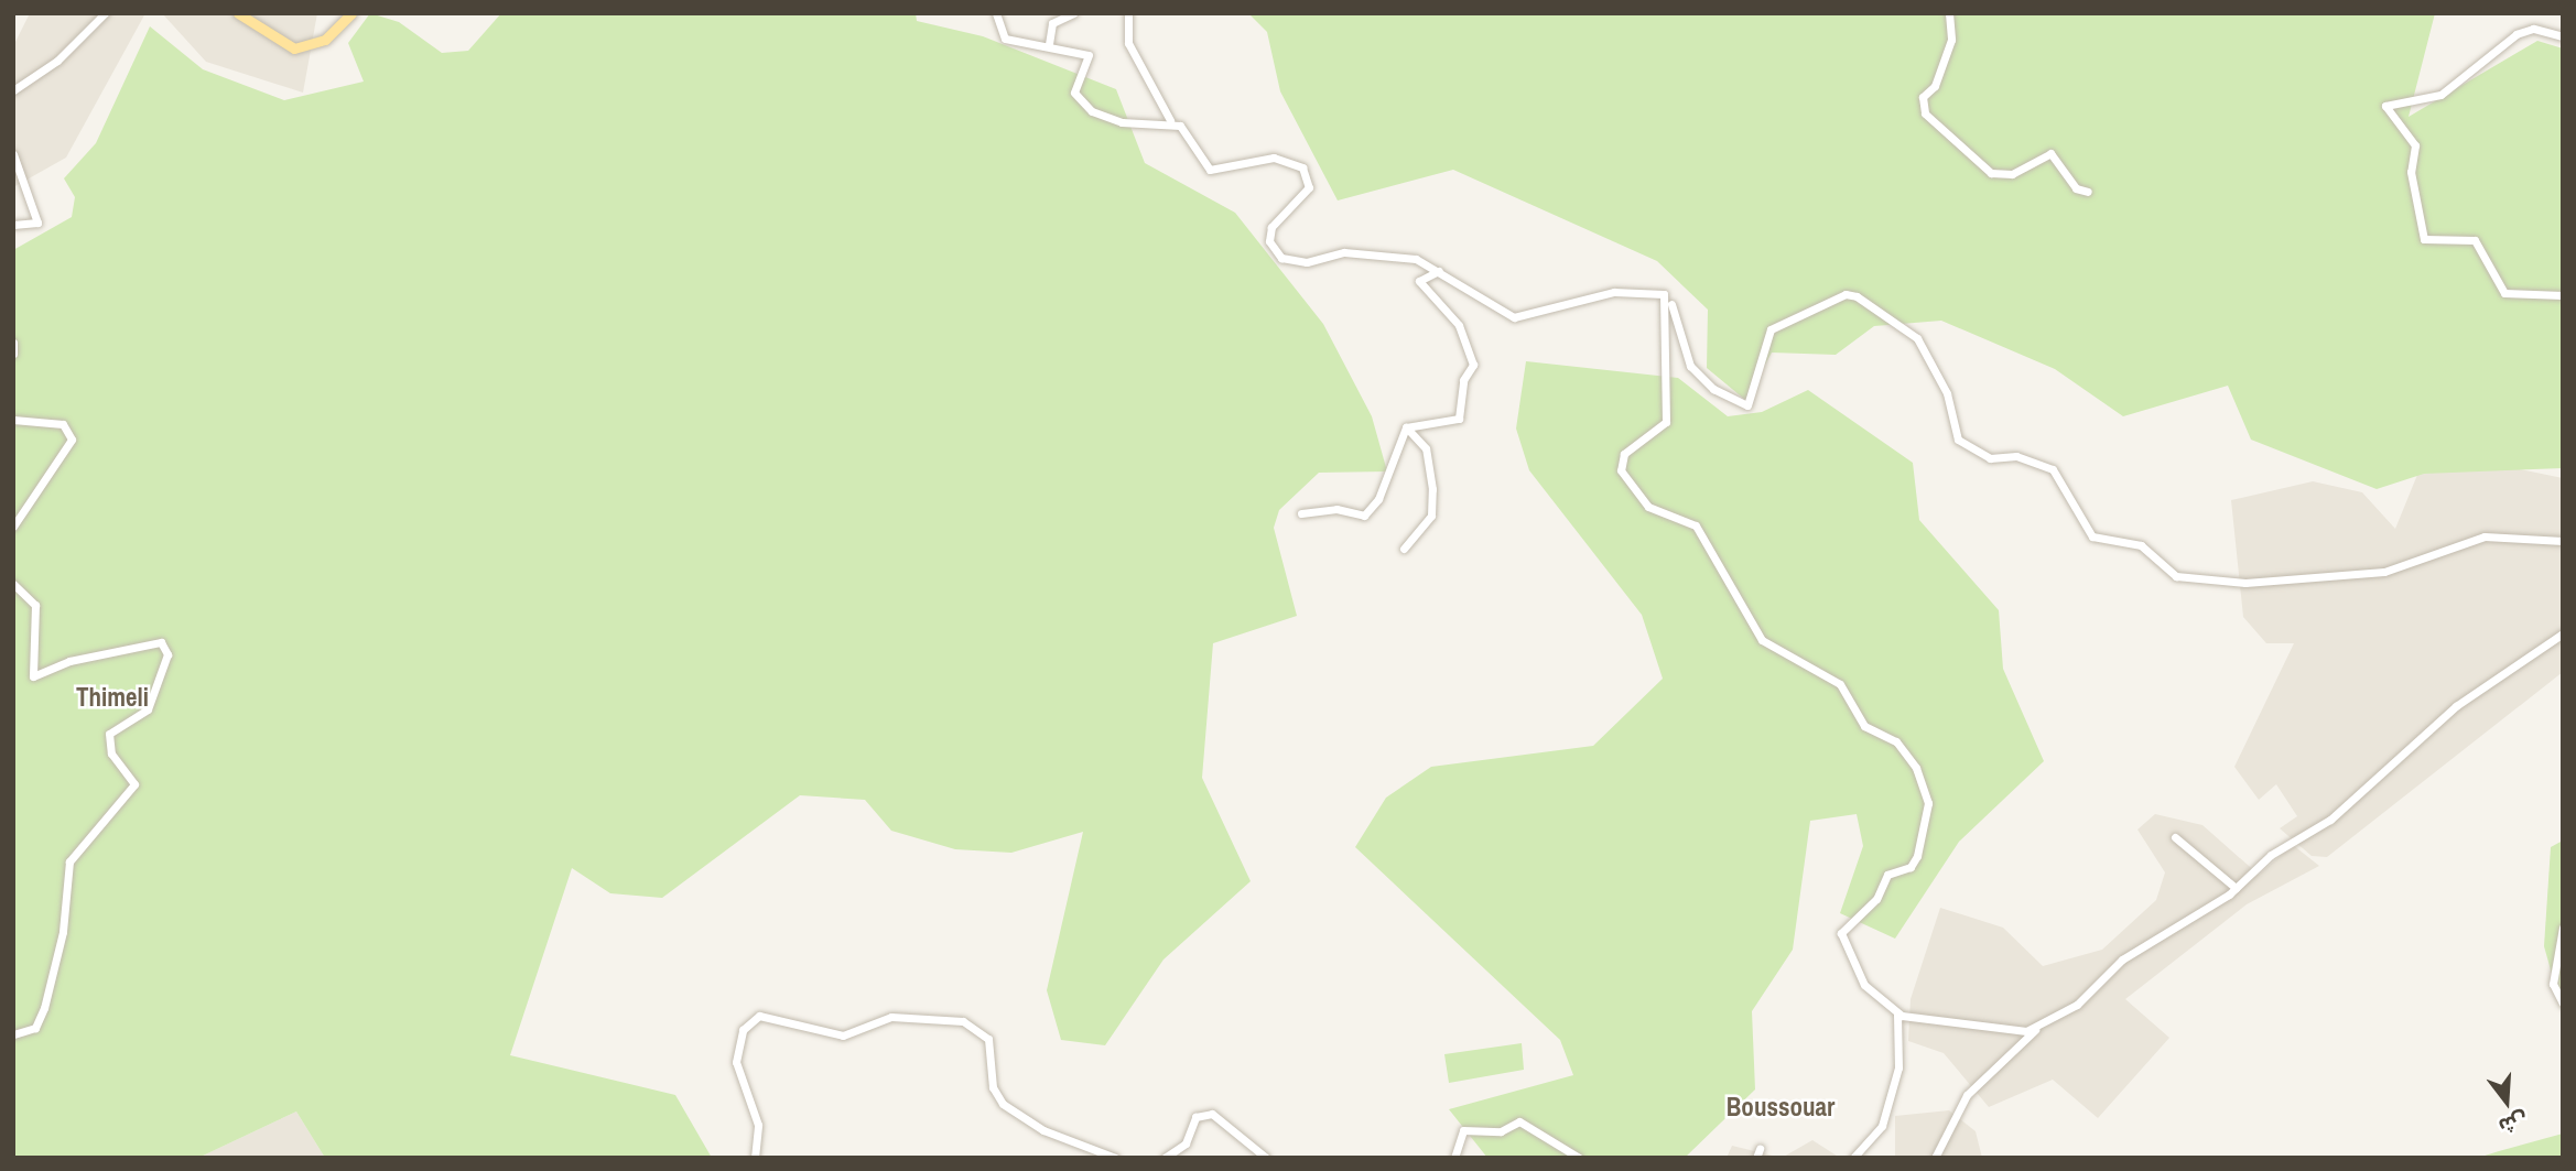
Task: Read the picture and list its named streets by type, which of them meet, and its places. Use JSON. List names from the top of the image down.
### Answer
{
  "districts": ["Thimeli", "Boussouar"],
  "north": "bottom"
}
